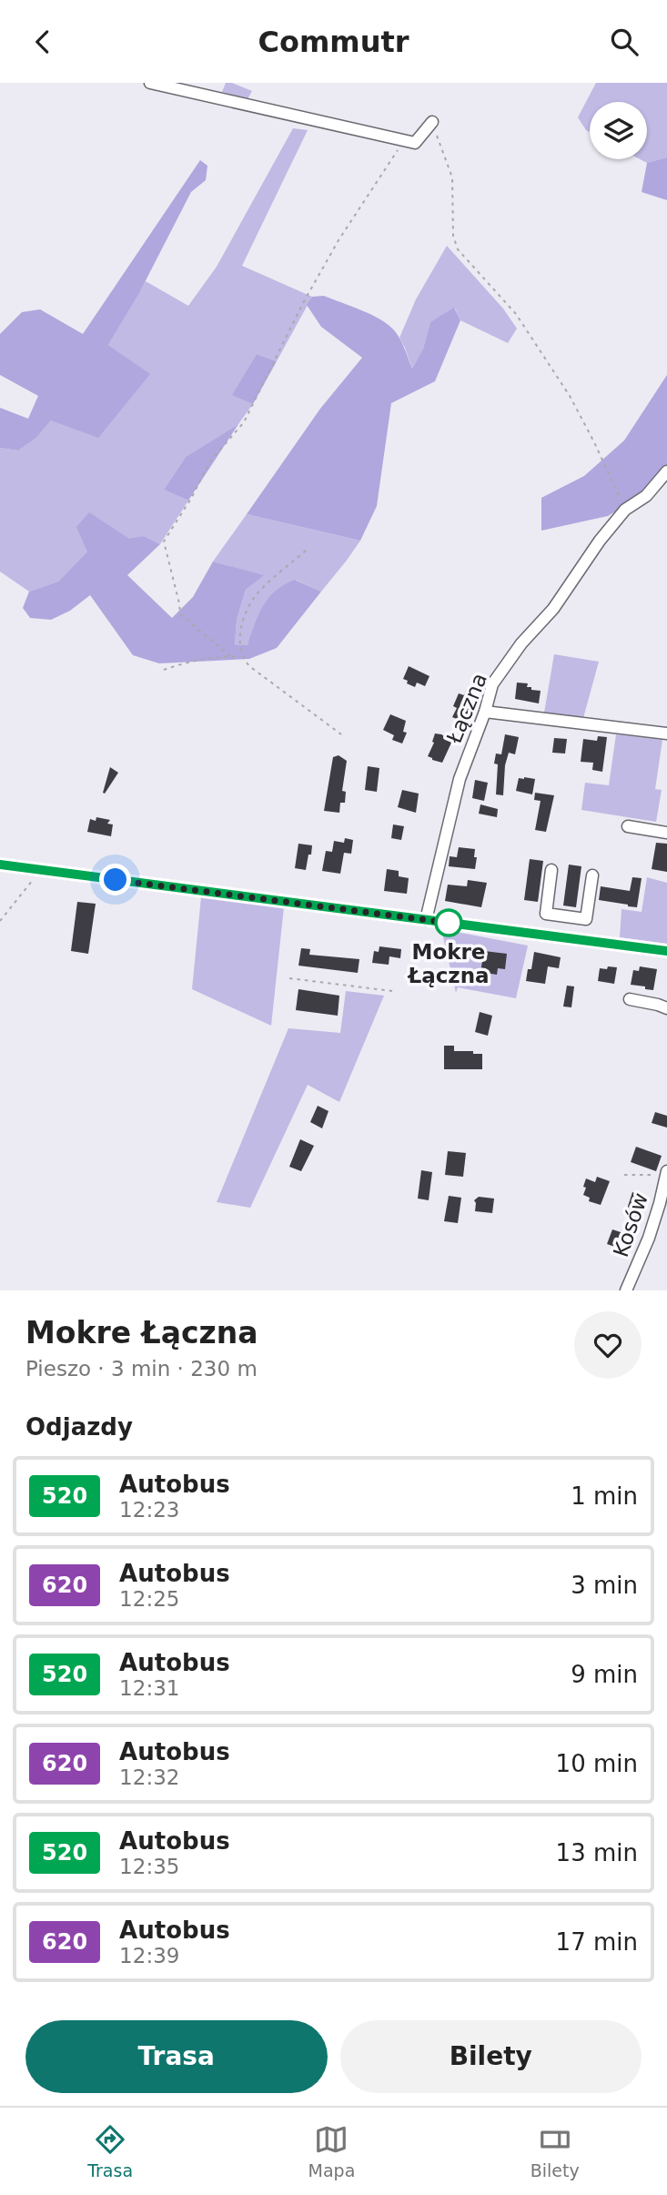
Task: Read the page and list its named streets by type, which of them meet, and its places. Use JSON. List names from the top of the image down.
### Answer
{
  "streets": {
    "street": ["Łączna", "Kosów"]
  },
  "places": ["Mokre Łączna"],
  "lines": ["bus line 520"],
  "page": {
    "header": "Commutr",
    "heading": [
      ["Mokre Łączna", "Pieszo · 3 min · 230 m"],
      "Odjazdy"
    ],
    "list": [
      {
        "mark": "520",
        "name": "Autobus",
        "note": "12:23",
        "value": "1 min"
      },
      {
        "mark": "620",
        "name": "Autobus",
        "note": "12:25",
        "value": "3 min"
      },
      {
        "mark": "520",
        "name": "Autobus",
        "note": "12:31",
        "value": "9 min"
      },
      {
        "mark": "620",
        "name": "Autobus",
        "note": "12:32",
        "value": "10 min"
      },
      {
        "mark": "520",
        "name": "Autobus",
        "note": "12:35",
        "value": "13 min"
      },
      {
        "mark": "620",
        "name": "Autobus",
        "note": "12:39",
        "value": "17 min"
      }
    ],
    "buttons": ["Trasa", "Bilety"],
    "tabs": ["Trasa", "Mapa", "Bilety"]
  }
}
